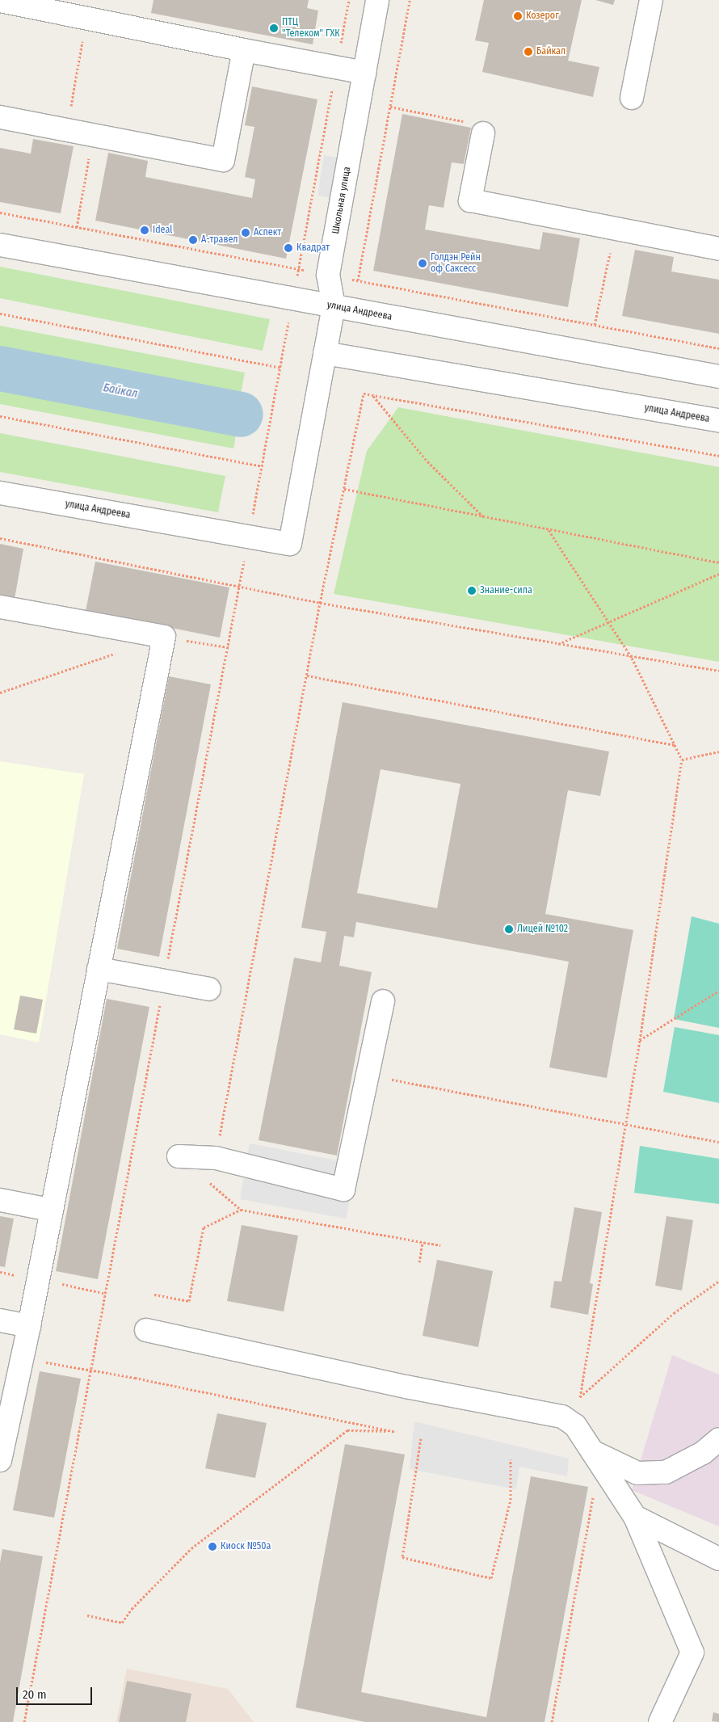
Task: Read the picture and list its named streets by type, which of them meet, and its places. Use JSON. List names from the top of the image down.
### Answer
{
  "streets": {
    "street": ["Школьная улица", "улица Андреева"]
  },
  "crossings": [
    ["Школьная улица", "улица Андреева"]
  ],
  "water": ["Байкал"],
  "places": [
    "Козерог",
    "ПТЦ \"Телеком\" ГХК",
    "Байкал",
    "Ideal",
    "Аспект",
    "А-травел",
    "Квадрат",
    "Голдэн Рейн оф Саксесс",
    "Знание-сила",
    "Лицей №102",
    "Киоск №50а"
  ],
  "scale_bar": "20 m"
}
